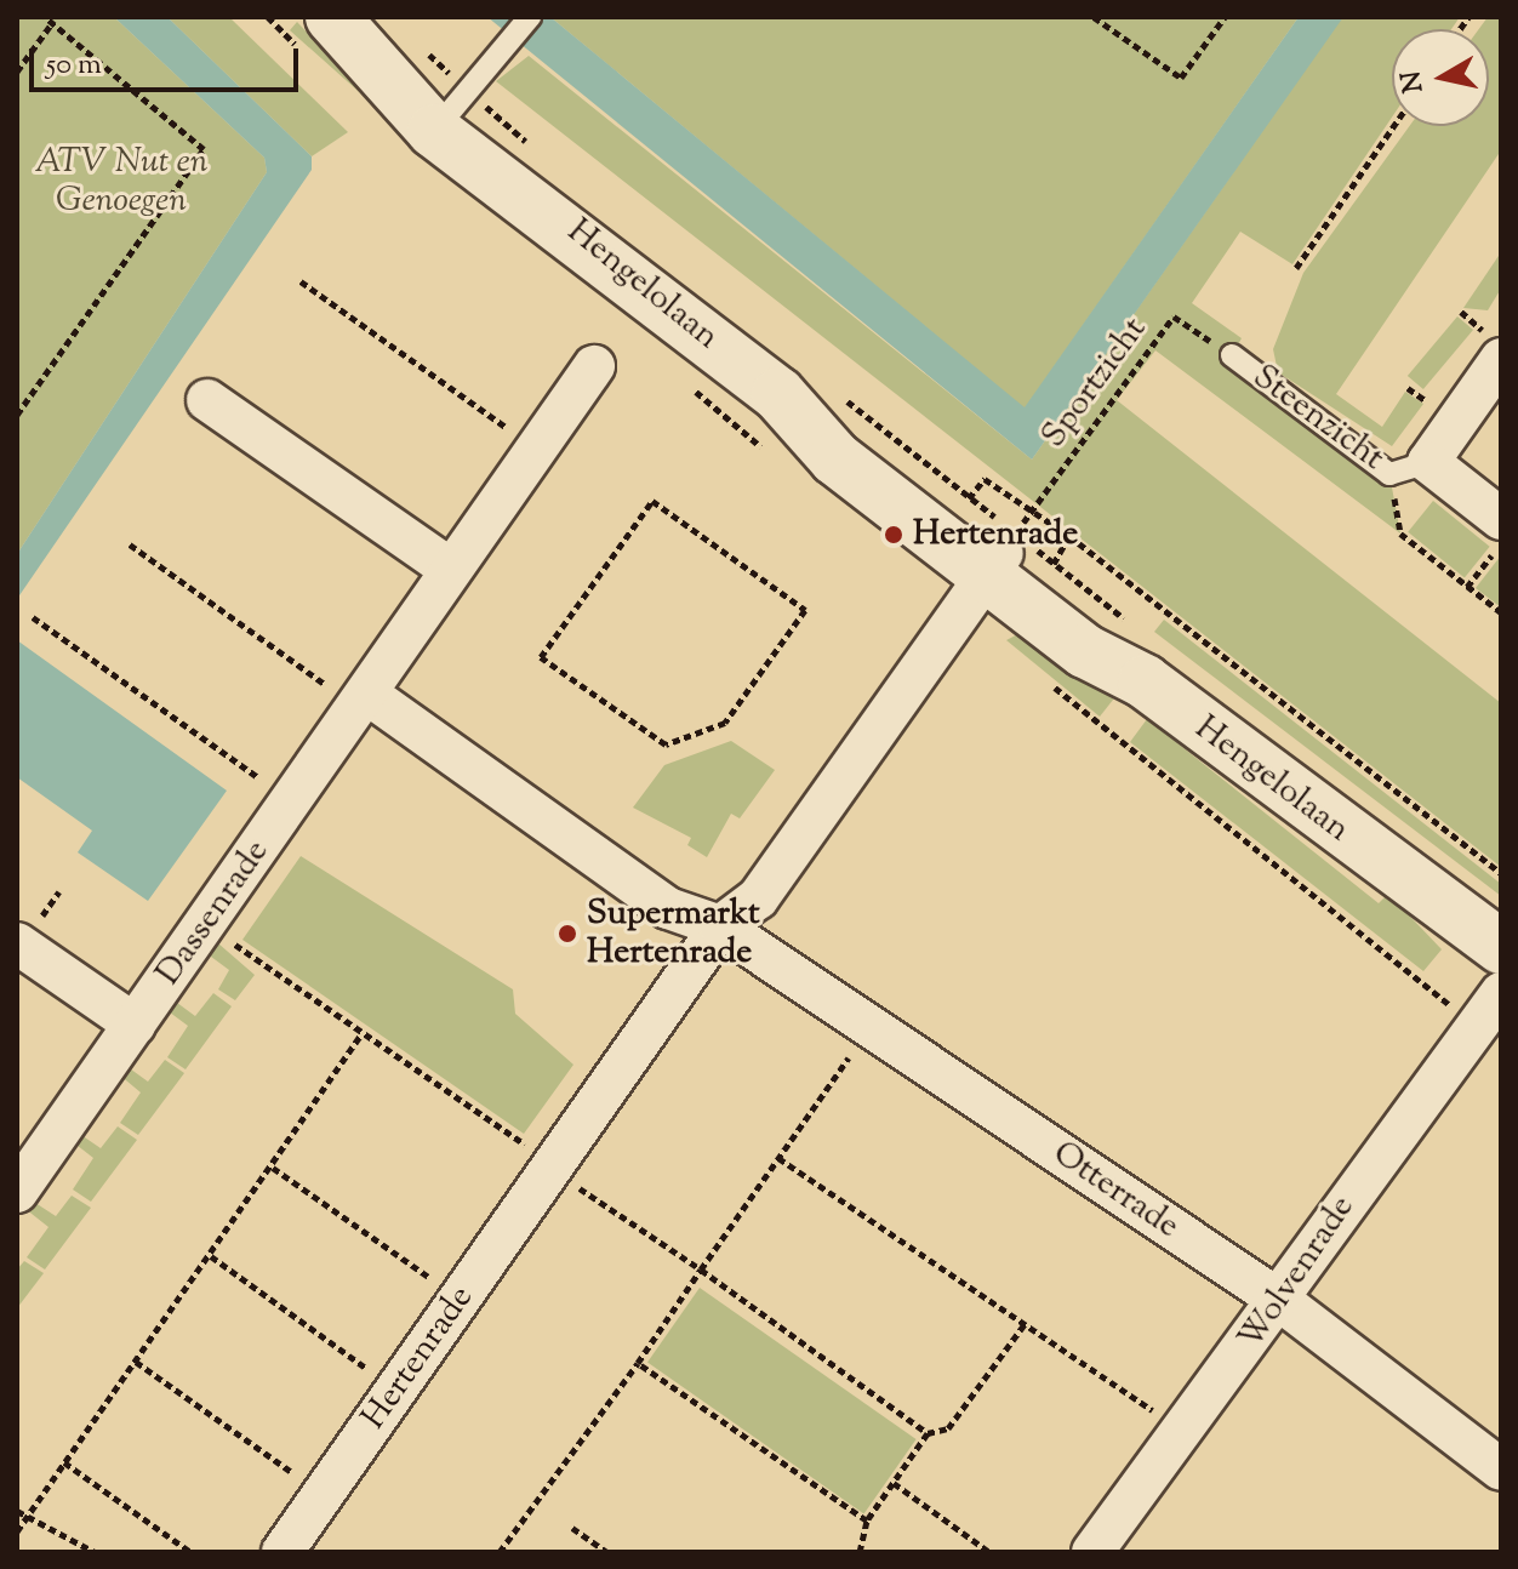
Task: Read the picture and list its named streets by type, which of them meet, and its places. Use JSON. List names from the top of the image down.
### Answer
{
  "streets": {
    "street": [
      "Hengelolaan",
      "Steenzicht",
      "Dassenrade",
      "Otterrade",
      "Wolvenrade",
      "Hertenrade"
    ],
    "path": ["Sportzicht"]
  },
  "crossings": [
    ["Hengelolaan", "Sportzicht"],
    ["Hengelolaan", "Hertenrade"],
    ["Sportzicht", "Steenzicht"],
    ["Sportzicht", "Hertenrade"],
    ["Otterrade", "Wolvenrade"],
    ["Otterrade", "Hertenrade"]
  ],
  "parks": ["ATV Nut en Genoegen"],
  "places": ["Hertenrade", "Supermarkt Hertenrade"],
  "scale_bar": "50 m",
  "north": "left"
}
